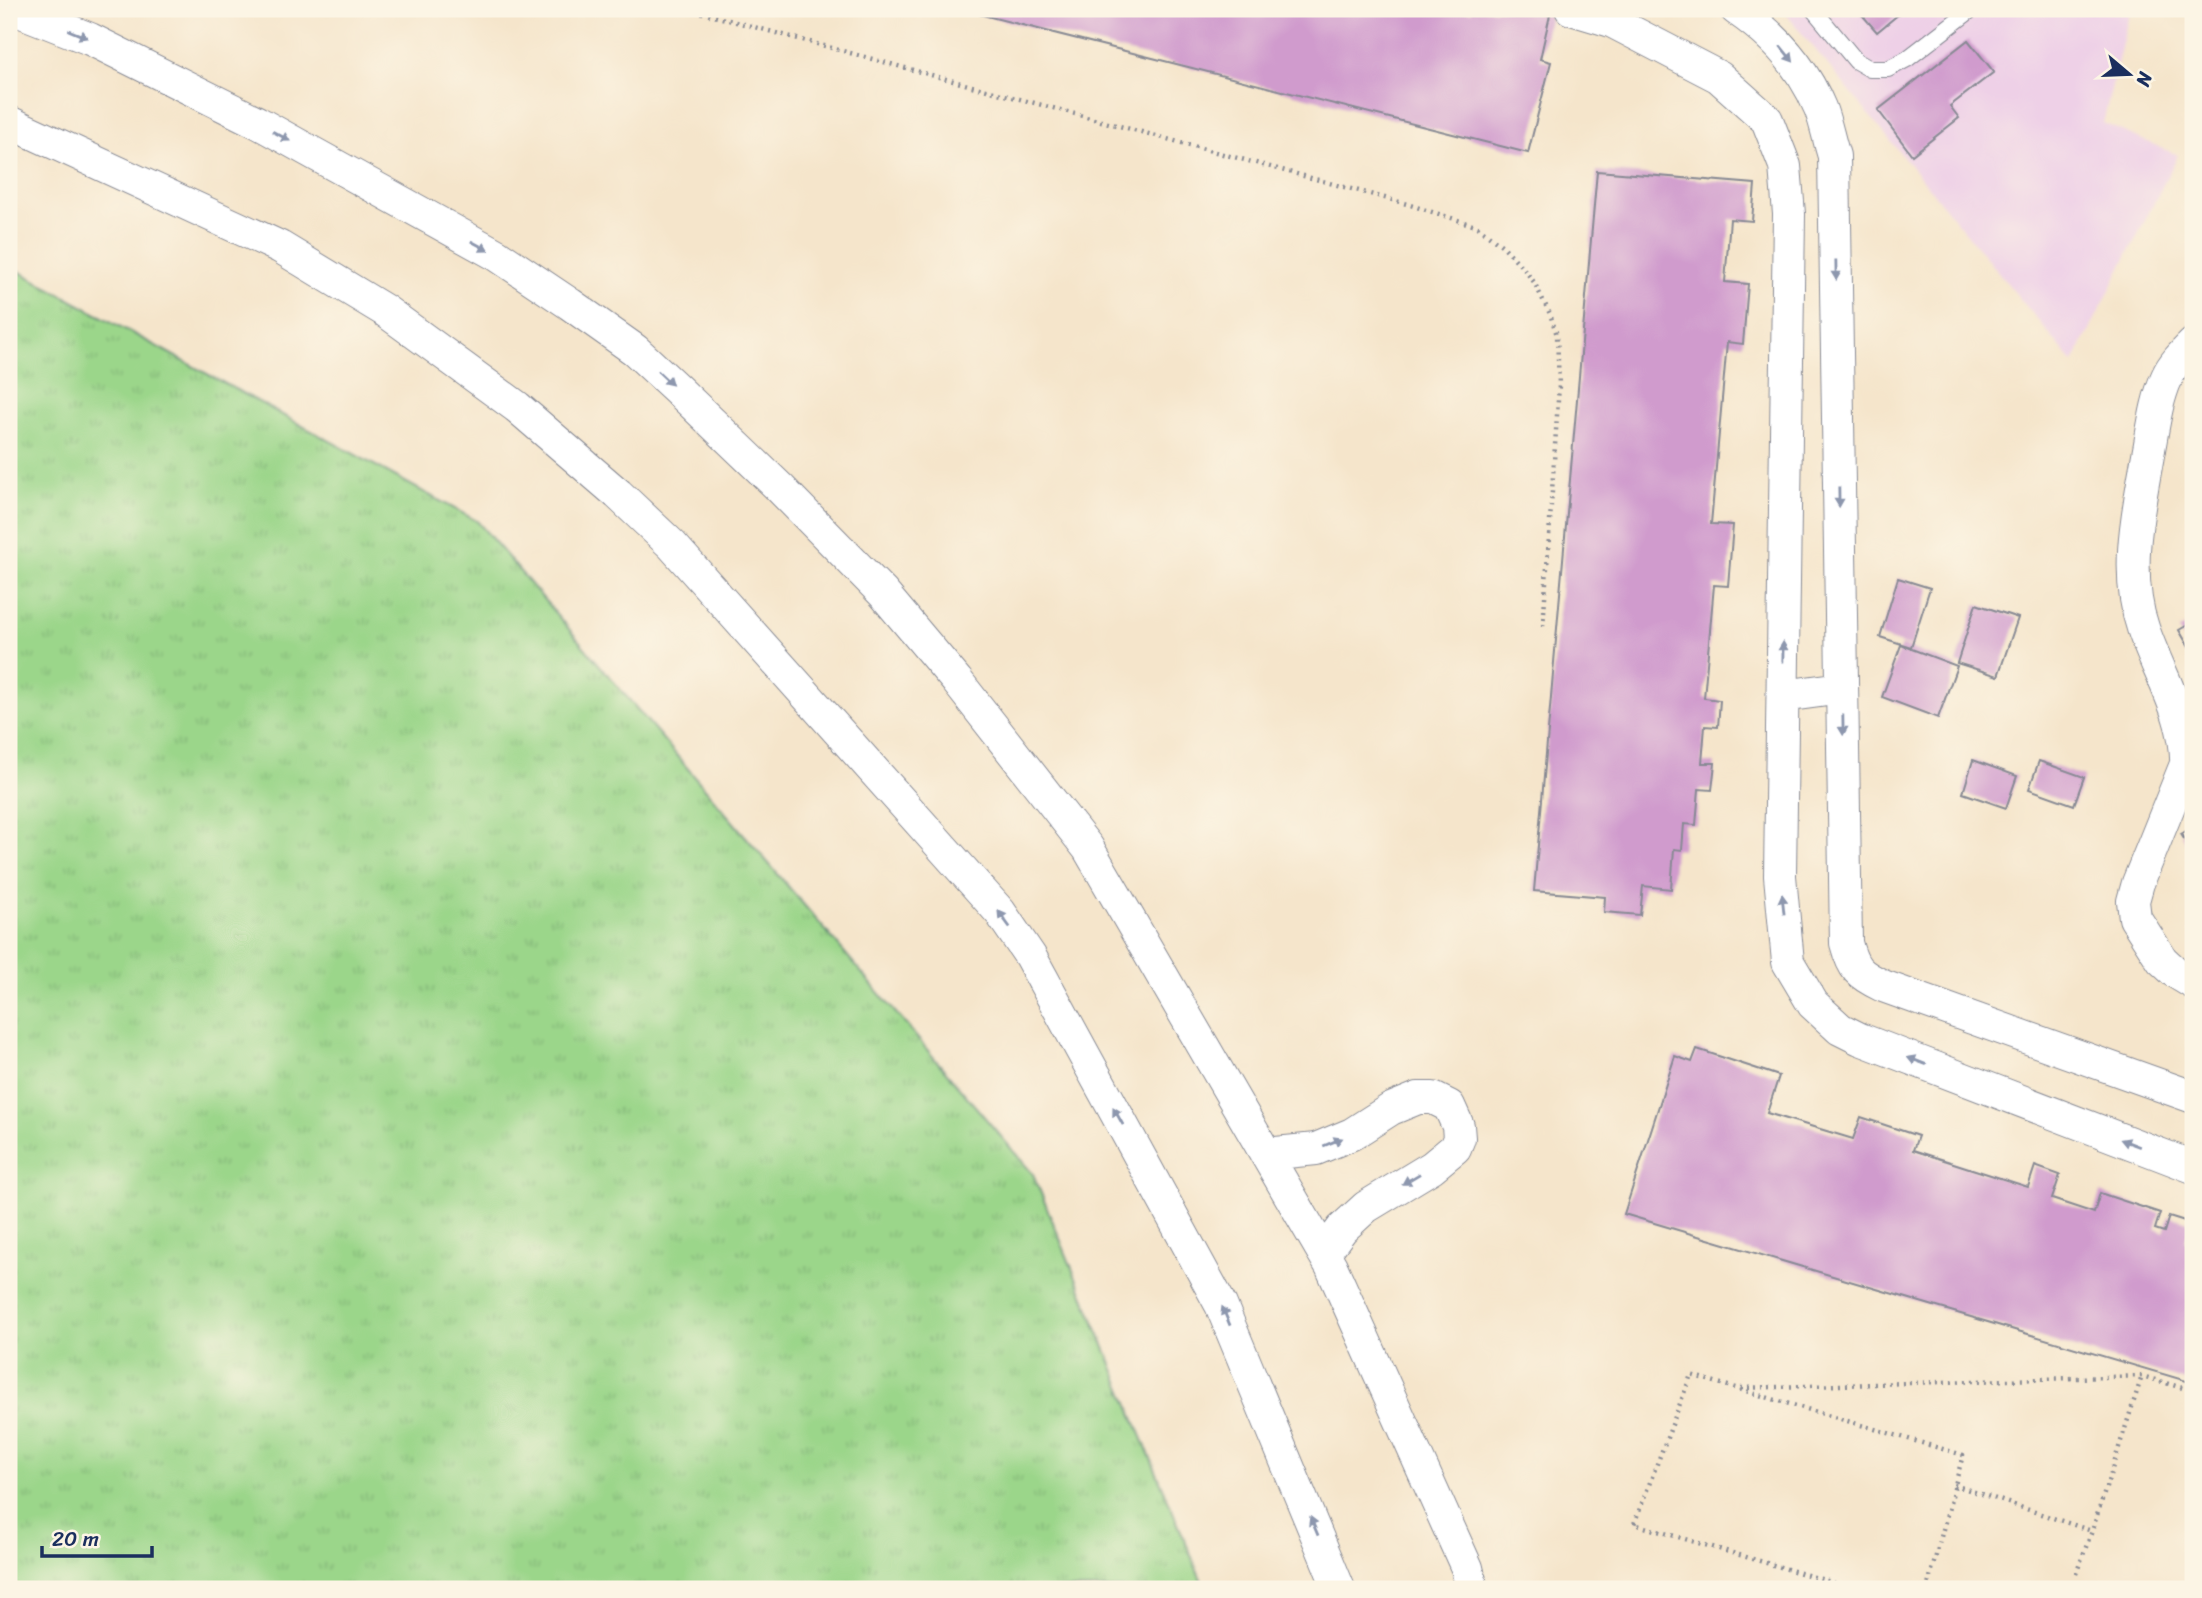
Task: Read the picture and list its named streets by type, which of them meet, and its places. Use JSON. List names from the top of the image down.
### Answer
{
  "scale_bar": "20 m",
  "north": "right"
}
